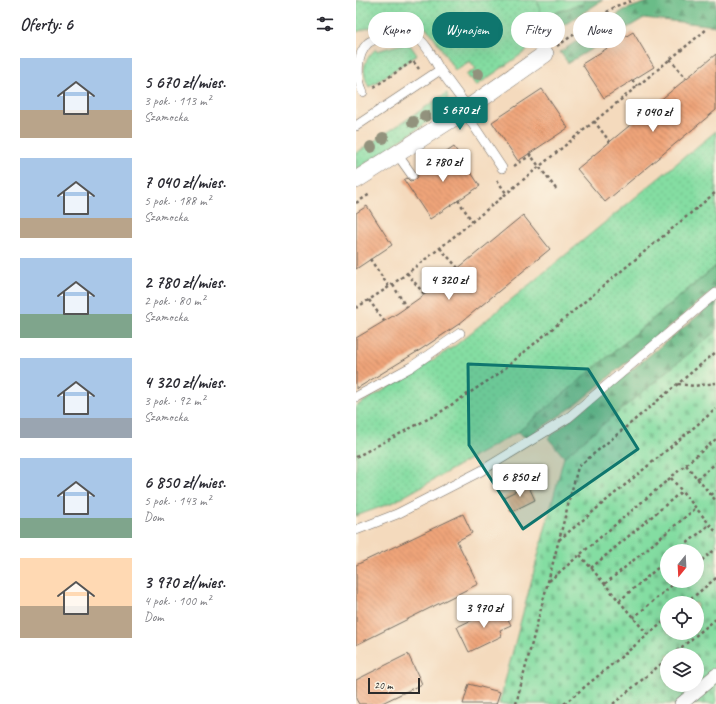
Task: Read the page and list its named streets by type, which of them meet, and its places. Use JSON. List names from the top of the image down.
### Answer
{
  "scale_bar": "20 m",
  "north": "bottom",
  "page": {
    "heading": "Oferty: 6",
    "chip": [
      "Kupno",
      "Wynajem",
      "Filtry",
      "Nowe"
    ],
    "list": [
      {
        "name": "5 670 zł/mies.",
        "note": "3 pok. · 113 m² · Szamocka"
      },
      {
        "name": "7 040 zł/mies.",
        "note": "5 pok. · 188 m² · Szamocka"
      },
      {
        "name": "2 780 zł/mies.",
        "note": "2 pok. · 80 m² · Szamocka"
      },
      {
        "name": "4 320 zł/mies.",
        "note": "3 pok. · 92 m² · Szamocka"
      },
      {
        "name": "6 850 zł/mies.",
        "note": "5 pok. · 143 m² · Dom"
      },
      {
        "name": "3 970 zł/mies.",
        "note": "4 pok. · 100 m² · Dom"
      }
    ],
    "price": [
      "5 670 zł",
      "7 040 zł",
      "2 780 zł",
      "4 320 zł",
      "6 850 zł",
      "3 970 zł"
    ],
    "scale": "20 m"
  }
}
